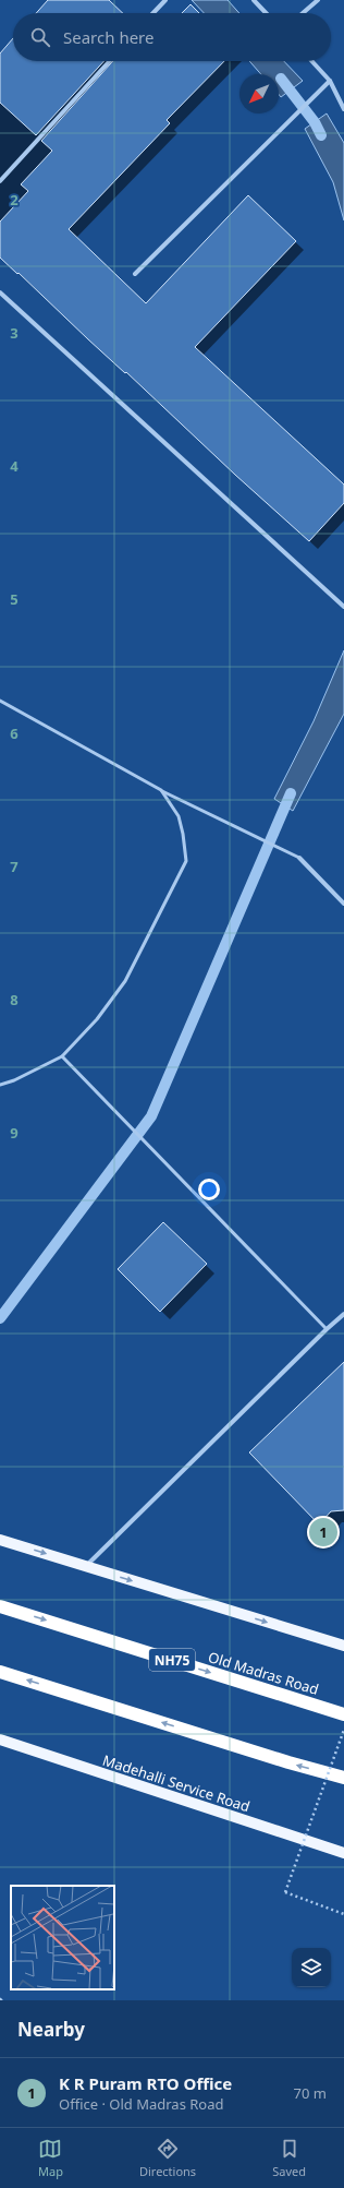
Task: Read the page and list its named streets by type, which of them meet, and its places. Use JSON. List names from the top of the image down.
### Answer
{
  "streets": {
    "highway": ["NH75", "Old Madras Road"],
    "main road": ["Madehalli Service Road"]
  },
  "north": "bottom left",
  "page": {
    "search": "Search here",
    "pins": "1",
    "heading": "Nearby",
    "list": [
      {
        "mark": "1",
        "name": "K R Puram RTO Office",
        "note": "Office · Old Madras Road",
        "value": "70 m"
      }
    ],
    "nav": ["Map", "Directions", "Saved"]
  },
  "grid": {
    "rows": [
      "2",
      "3",
      "4",
      "5",
      "6",
      "7",
      "8",
      "9"
    ]
  }
}
